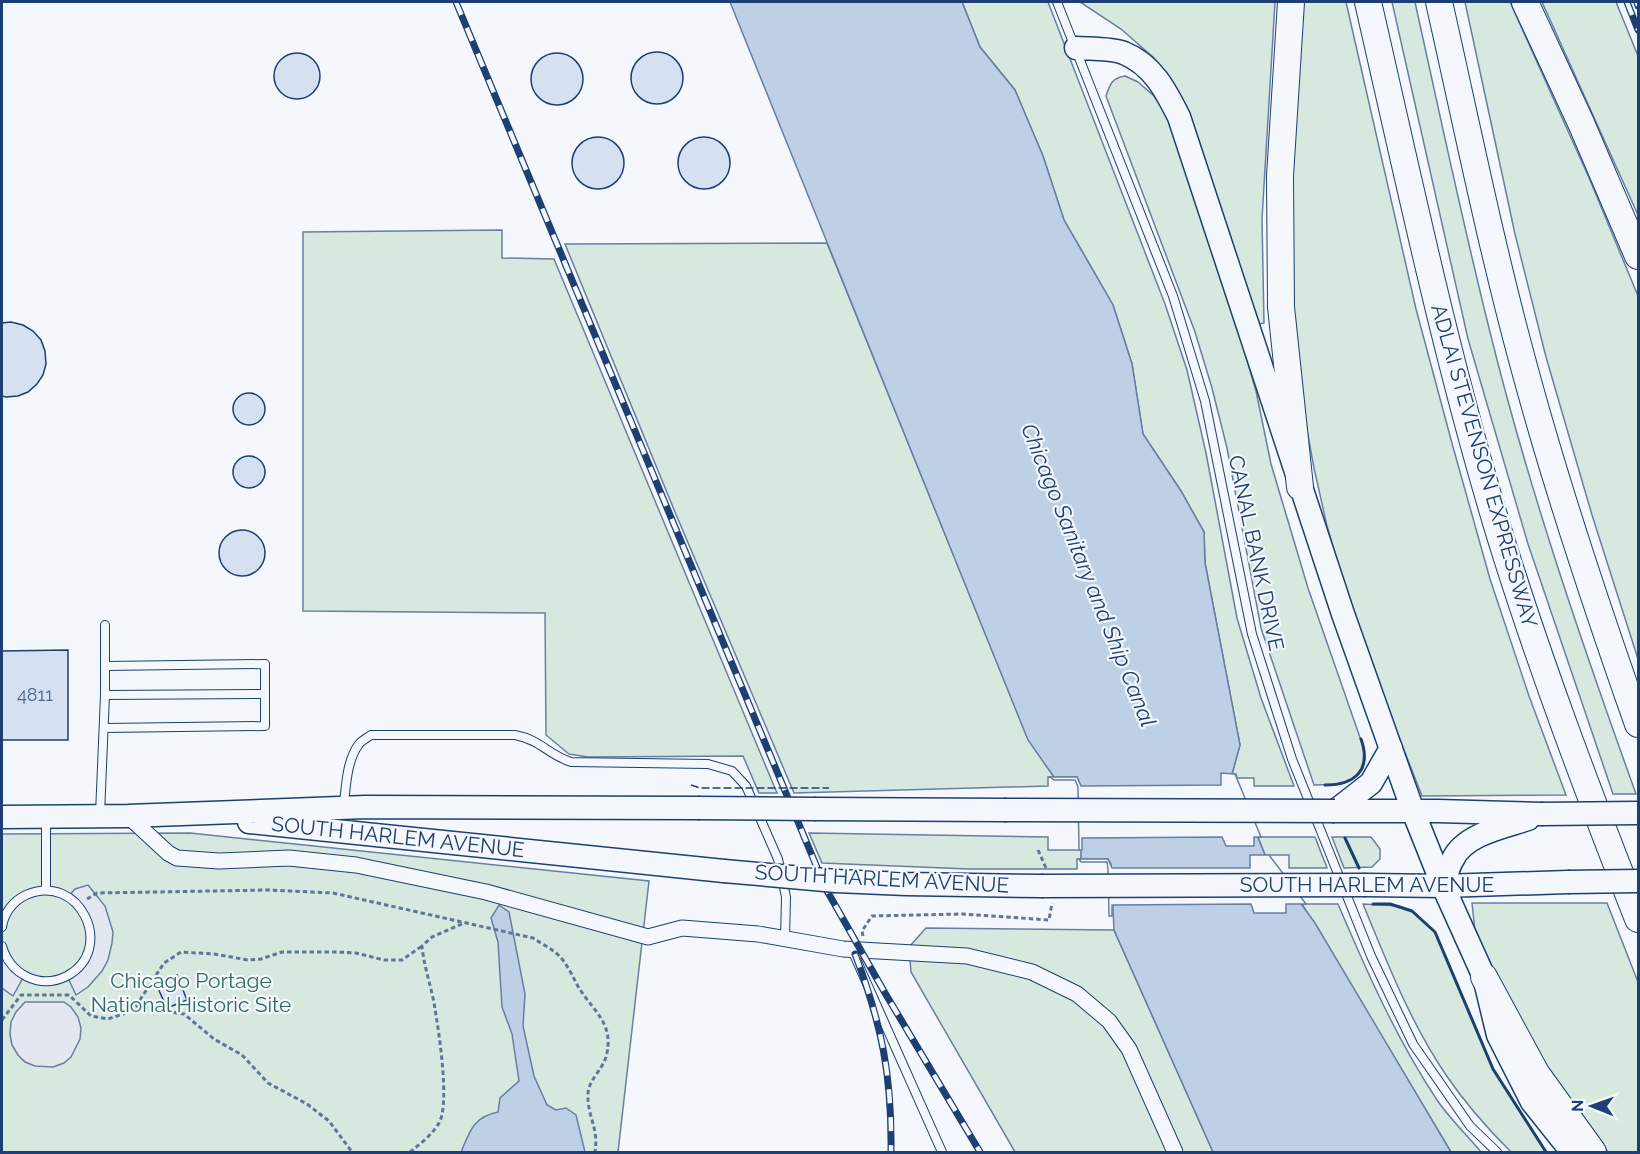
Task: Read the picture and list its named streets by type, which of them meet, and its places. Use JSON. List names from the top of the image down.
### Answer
{
  "streets": {
    "highway": ["ADLAI STEVENSON EXPRESSWAY"],
    "main road": ["SOUTH HARLEM AVENUE"],
    "lane": ["CANAL BANK DRIVE"]
  },
  "water": ["Chicago Sanitary and Ship Canal"],
  "parks": ["Chicago Portage National Historic Site"],
  "house_numbers": ["4811"],
  "north": "left"
}
